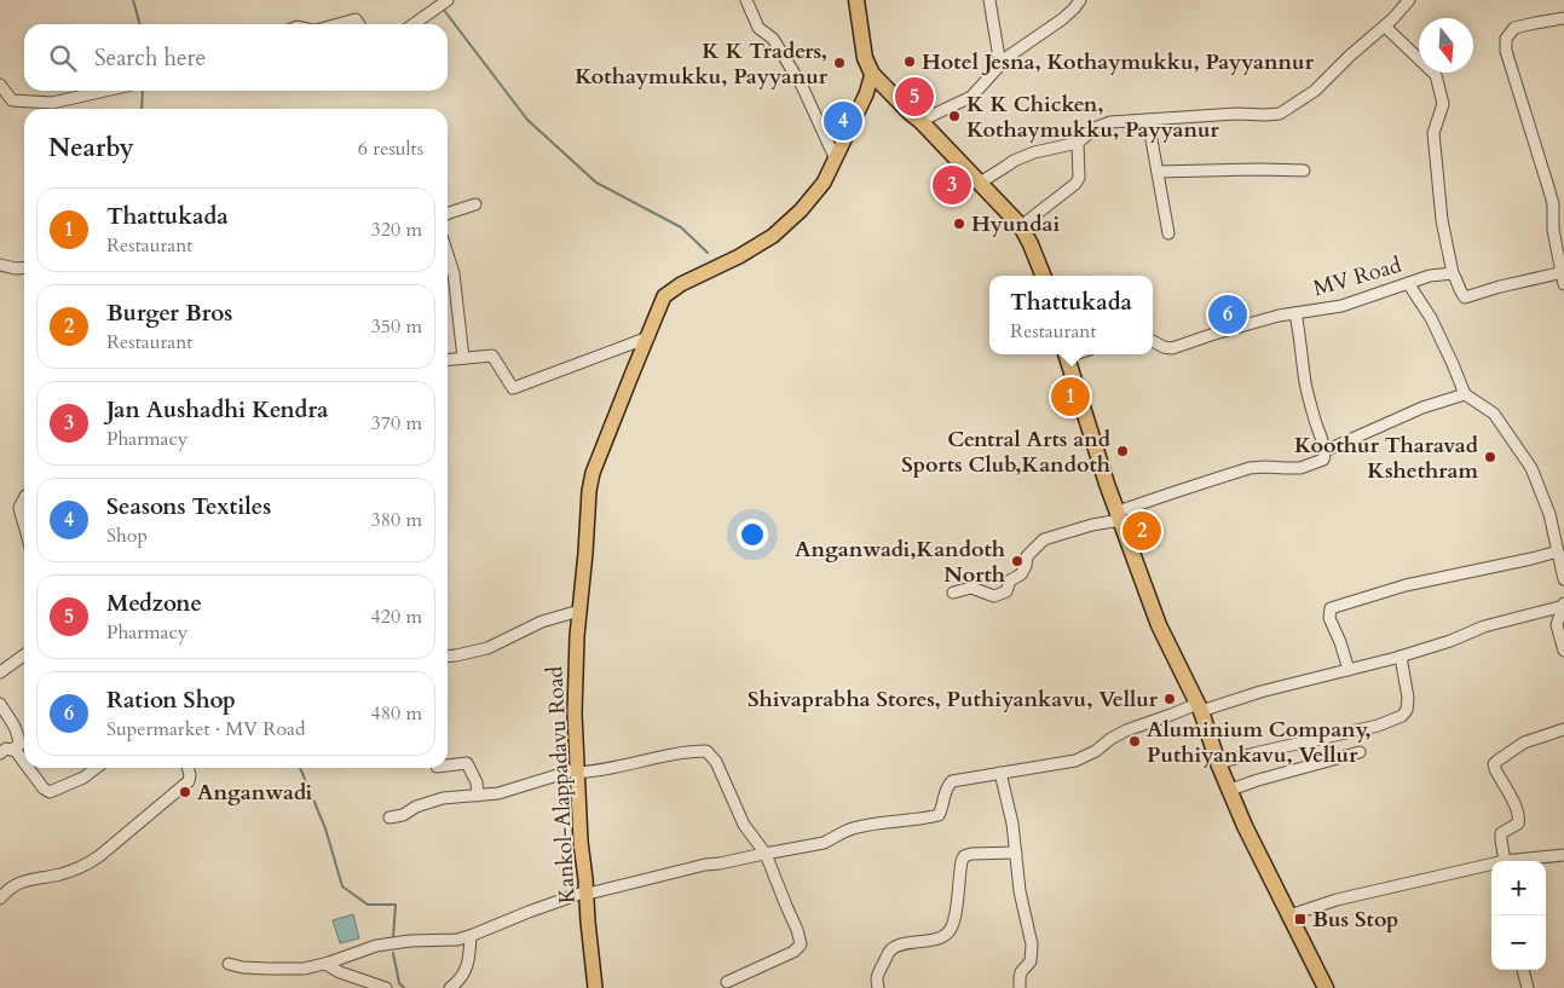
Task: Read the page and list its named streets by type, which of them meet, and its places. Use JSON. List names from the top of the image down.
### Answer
{
  "streets": {
    "main road": ["Kankol-Alappadavu Road"],
    "street": ["MV Road"]
  },
  "places": {
    "other": [
      "Hotel Jesna, Kothaymukku, Payyannur",
      "K K Traders, Kothaymukku, Payyanur",
      "K K Chicken, Kothaymukku, Payyanur",
      "Hyundai",
      "Central Arts and Sports Club,Kandoth",
      "Koothur Tharavad Kshethram",
      "Anganwadi,Kandoth North",
      "Shivaprabha Stores, Puthiyankavu, Vellur",
      "Aluminium Company, Puthiyankavu, Vellur",
      "Anganwadi"
    ],
    "transit": ["Bus Stop"]
  },
  "north": "bottom",
  "page": {
    "search": "Search here",
    "pins": [
      "5",
      "4",
      "3",
      "6",
      "1",
      "2"
    ],
    "heading": ["Nearby", "6 results"],
    "list": [
      {
        "mark": "1",
        "name": "Thattukada",
        "note": "Restaurant",
        "value": "320 m"
      },
      {
        "mark": "2",
        "name": "Burger Bros",
        "note": "Restaurant",
        "value": "350 m"
      },
      {
        "mark": "3",
        "name": "Jan Aushadhi Kendra",
        "note": "Pharmacy",
        "value": "370 m"
      },
      {
        "mark": "4",
        "name": "Seasons Textiles",
        "note": "Shop",
        "value": "380 m"
      },
      {
        "mark": "5",
        "name": "Medzone",
        "note": "Pharmacy",
        "value": "420 m"
      },
      {
        "mark": "6",
        "name": "Ration Shop",
        "note": "Supermarket · MV Road",
        "value": "480 m"
      }
    ],
    "popup": ["Thattukada", "Restaurant"],
    "map_buttons": ["+", "−"]
  }
}
